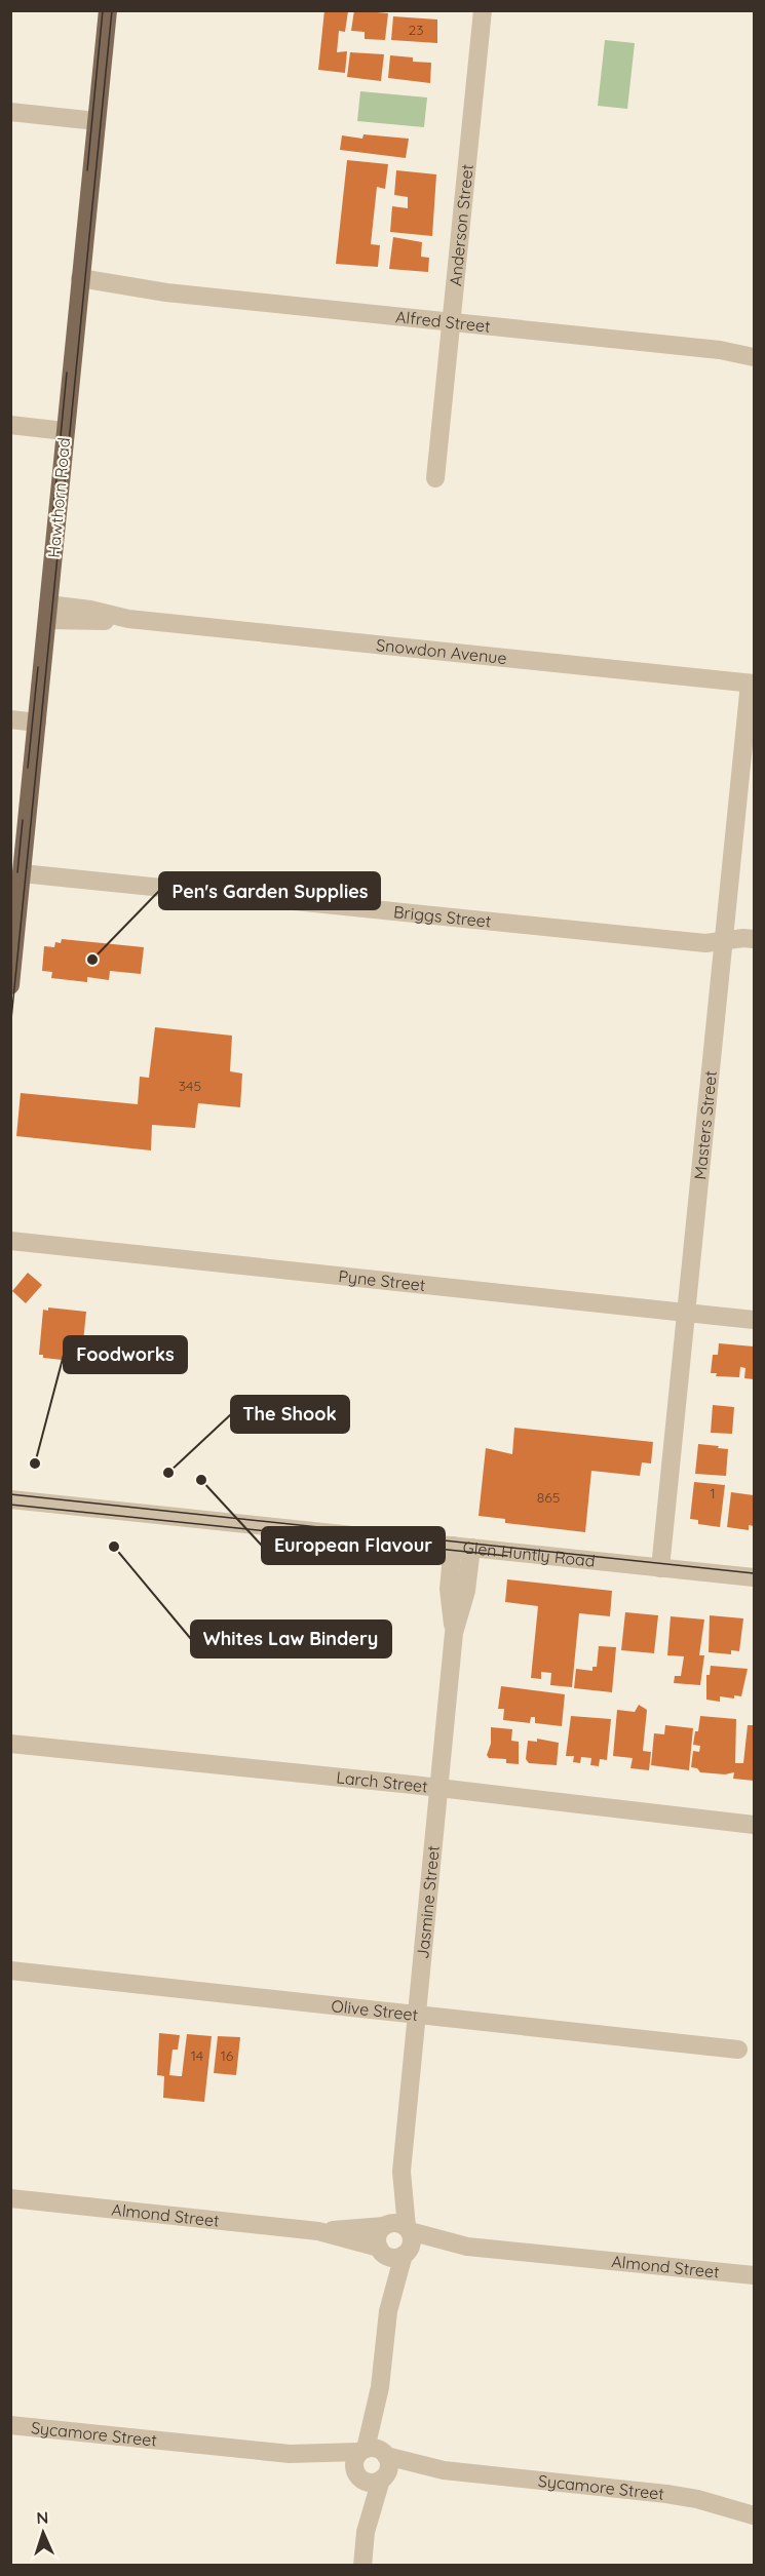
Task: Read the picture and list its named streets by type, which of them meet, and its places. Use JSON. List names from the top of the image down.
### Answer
{
  "streets": {
    "main road": ["Hawthorn Road"],
    "street": [
      "Anderson Street",
      "Alfred Street",
      "Snowdon Avenue",
      "Briggs Street",
      "Masters Street",
      "Pyne Street",
      "Glen Huntly Road",
      "Larch Street",
      "Jasmine Street",
      "Olive Street",
      "Almond Street",
      "Sycamore Street"
    ]
  },
  "crossings": [
    ["Anderson Street", "Alfred Street"],
    ["Alfred Street", "Hawthorn Road"],
    ["Hawthorn Road", "Snowdon Avenue"],
    ["Hawthorn Road", "Briggs Street"],
    ["Snowdon Avenue", "Masters Street"],
    ["Briggs Street", "Masters Street"],
    ["Masters Street", "Pyne Street"],
    ["Masters Street", "Glen Huntly Road"],
    ["Glen Huntly Road", "Jasmine Street"],
    ["Larch Street", "Jasmine Street"],
    ["Jasmine Street", "Olive Street"],
    ["Jasmine Street", "Almond Street"]
  ],
  "places": [
    "Pen's Garden Supplies",
    "Foodworks",
    "The Shook",
    "European Flavour",
    "Whites Law Bindery"
  ],
  "house_numbers": [
    "23",
    "345",
    "1",
    "865",
    "14",
    "16"
  ],
  "north": "top"
}
